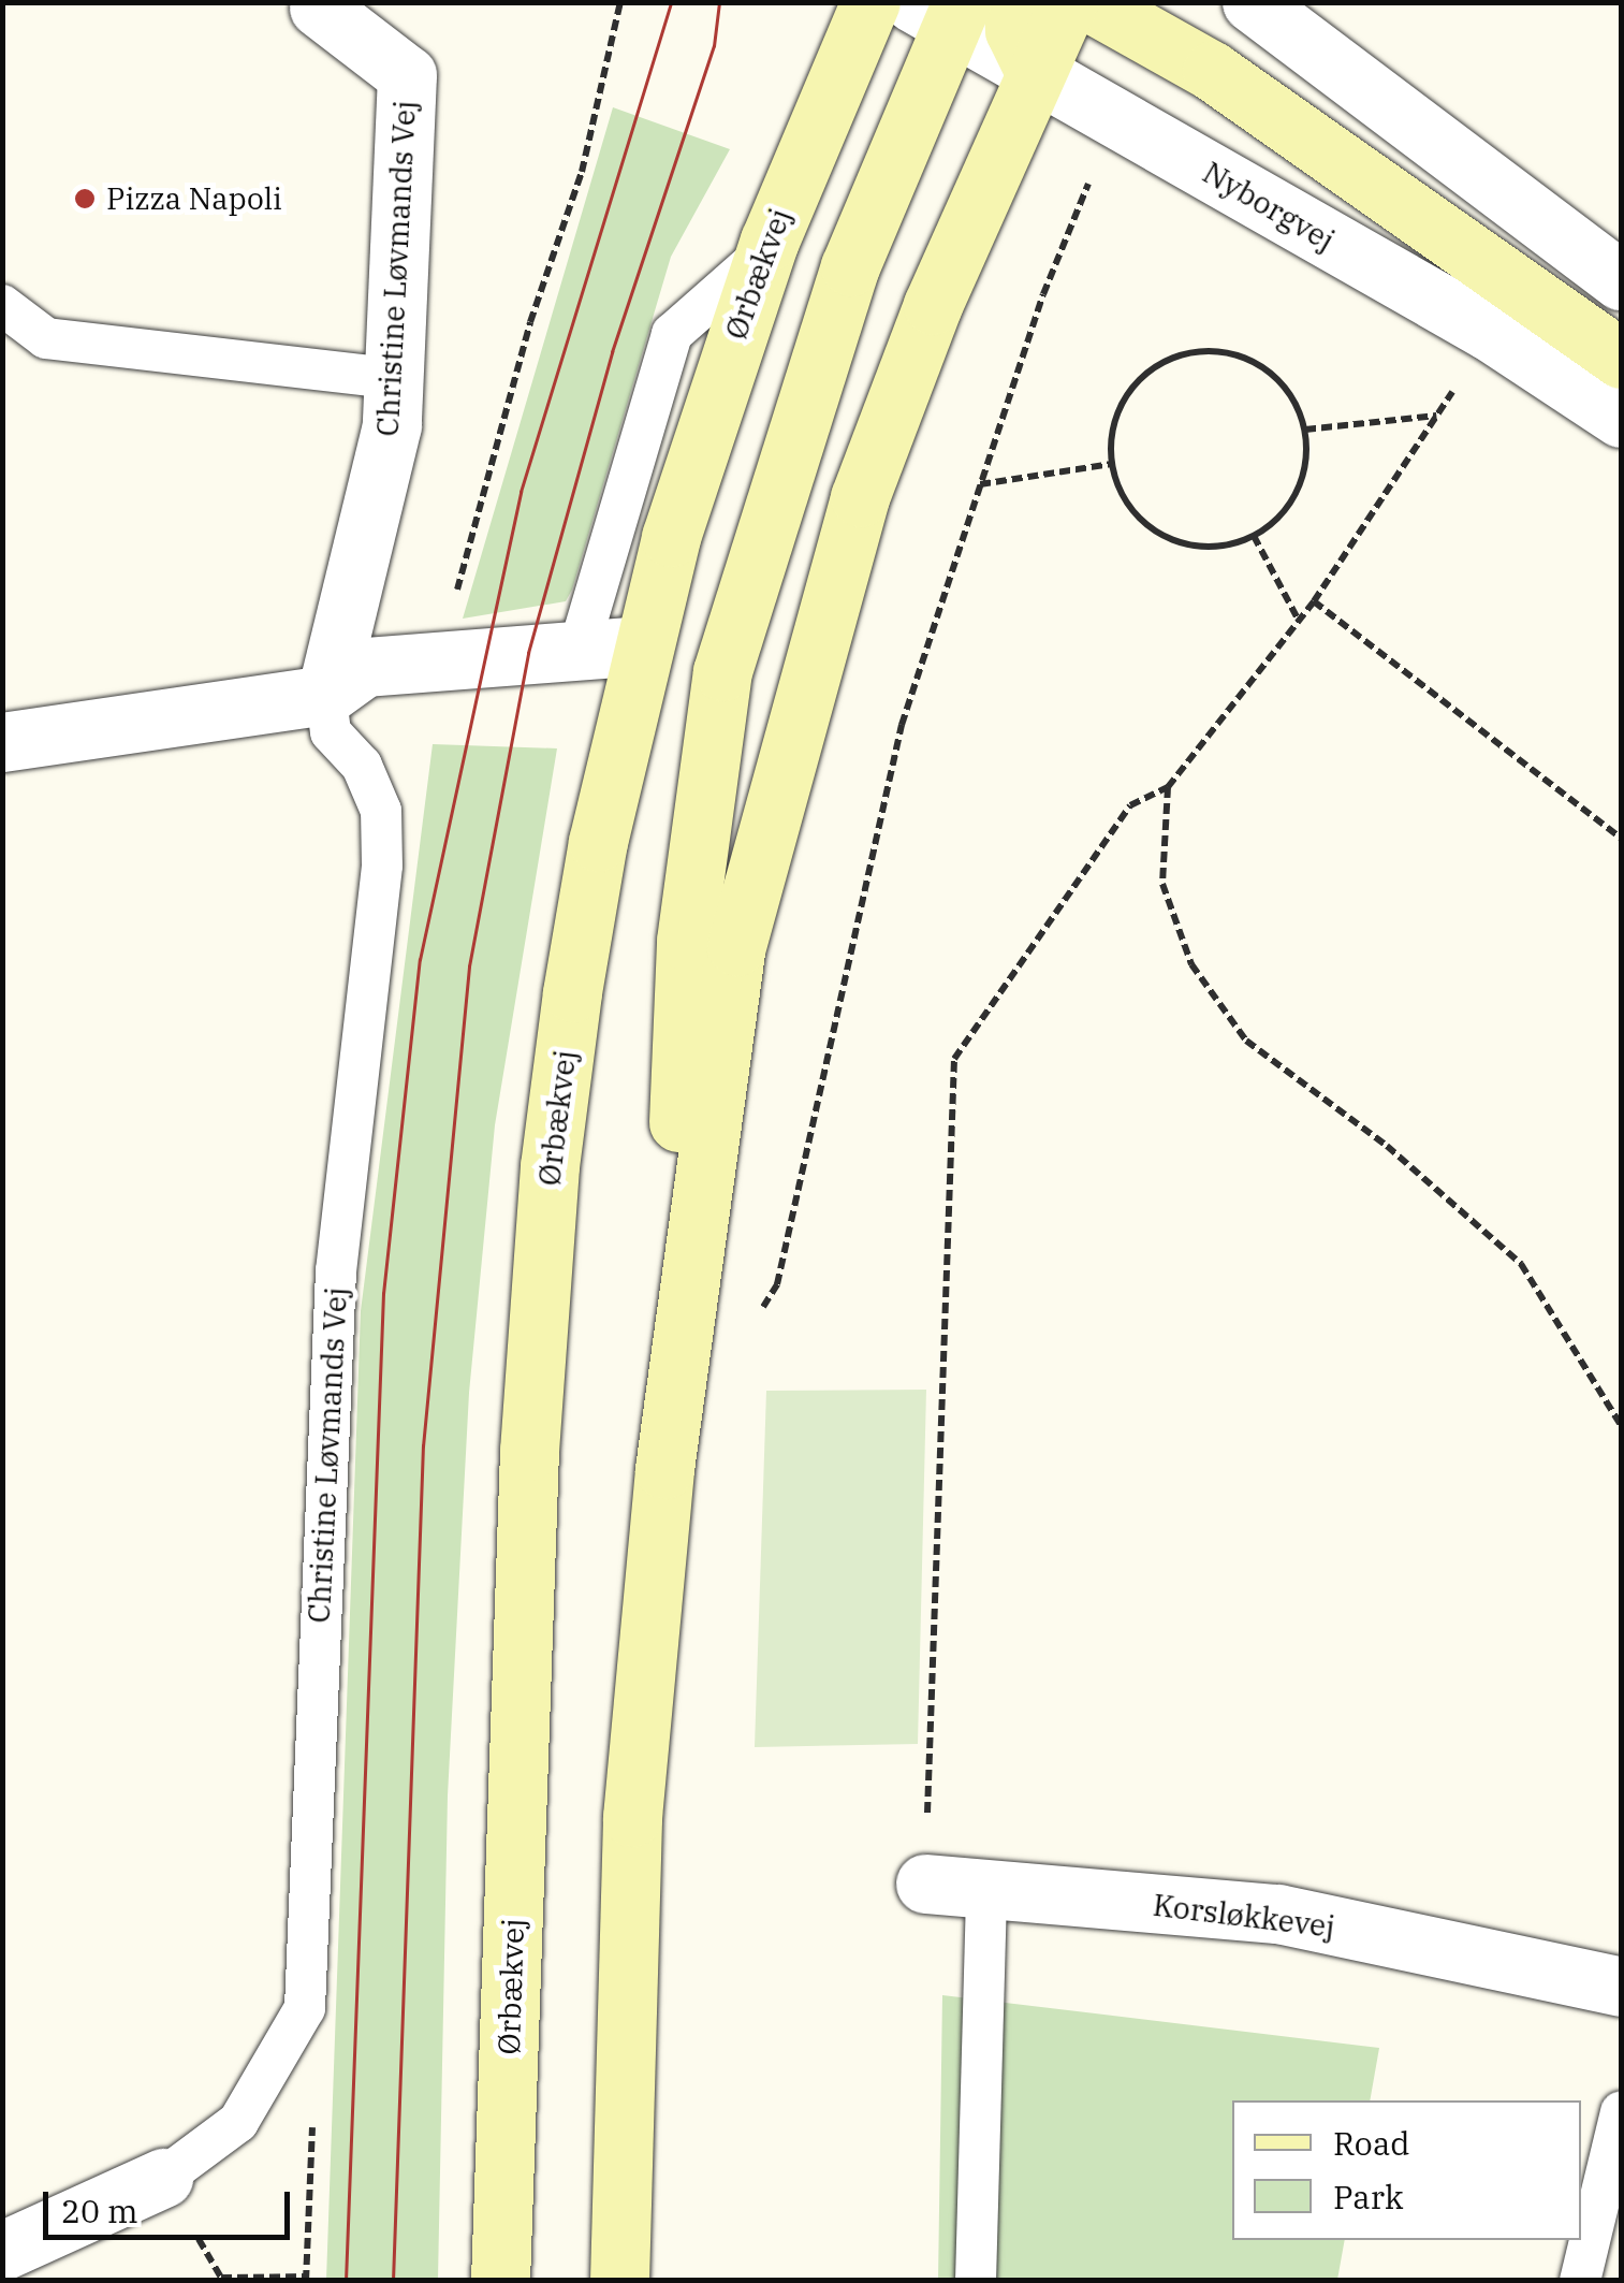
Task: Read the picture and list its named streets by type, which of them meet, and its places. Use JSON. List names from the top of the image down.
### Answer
{
  "streets": {
    "main road": ["Ørbækvej"],
    "street": ["Nyborgvej", "Christine Løvmands Vej", "Korsløkkevej"]
  },
  "places": ["Pizza Napoli"],
  "legend": ["Road", "Park"],
  "scale_bar": "20 m"
}
